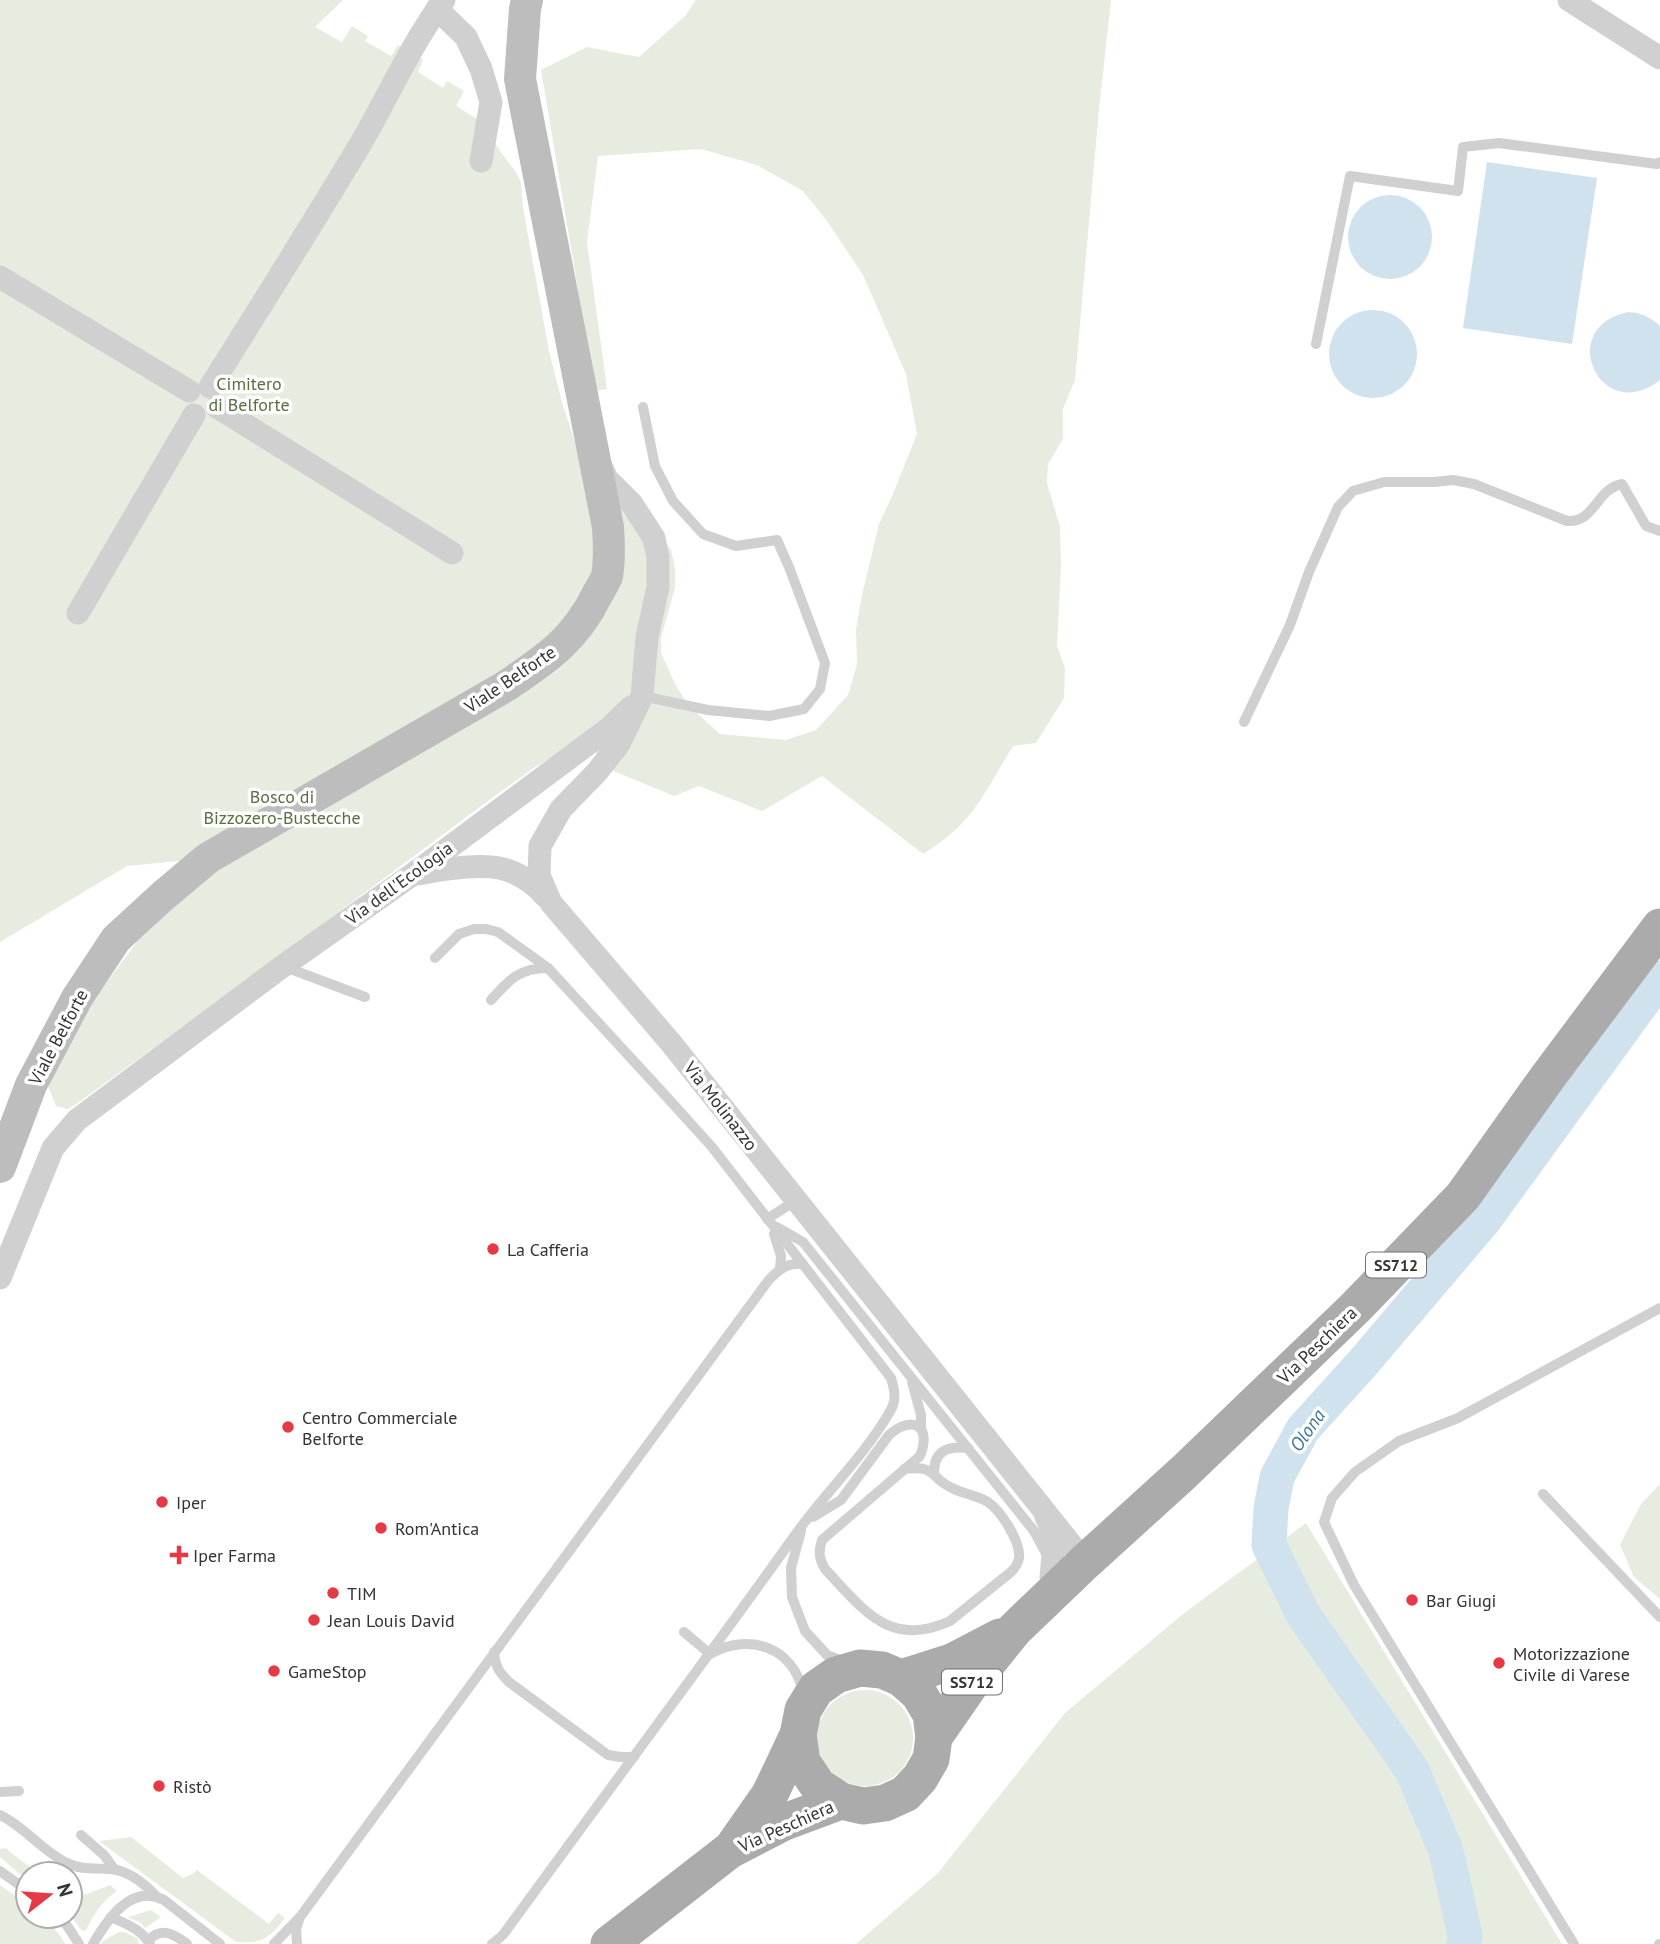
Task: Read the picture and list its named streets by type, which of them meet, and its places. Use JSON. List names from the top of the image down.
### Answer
{
  "streets": {
    "main road": ["Viale Belforte", "SS712", "Via Peschiera"],
    "street": ["Via dell'Ecologia", "Via Molinazzo"]
  },
  "crossings": [
    ["Via dell'Ecologia", "Via Molinazzo"],
    ["Via Molinazzo", "Via Peschiera"]
  ],
  "water": ["Olona"],
  "parks": ["Cimitero di Belforte", "Bosco di Bizzozero-Bustecche"],
  "places": {
    "other": [
      "La Cafferia",
      "Centro Commerciale Belforte",
      "Iper",
      "Rom'Antica",
      "TIM",
      "Bar Giugi",
      "Jean Louis David",
      "Motorizzazione Civile di Varese",
      "GameStop",
      "Ristò"
    ],
    "health": ["Iper Farma"]
  },
  "north": "right"
}
